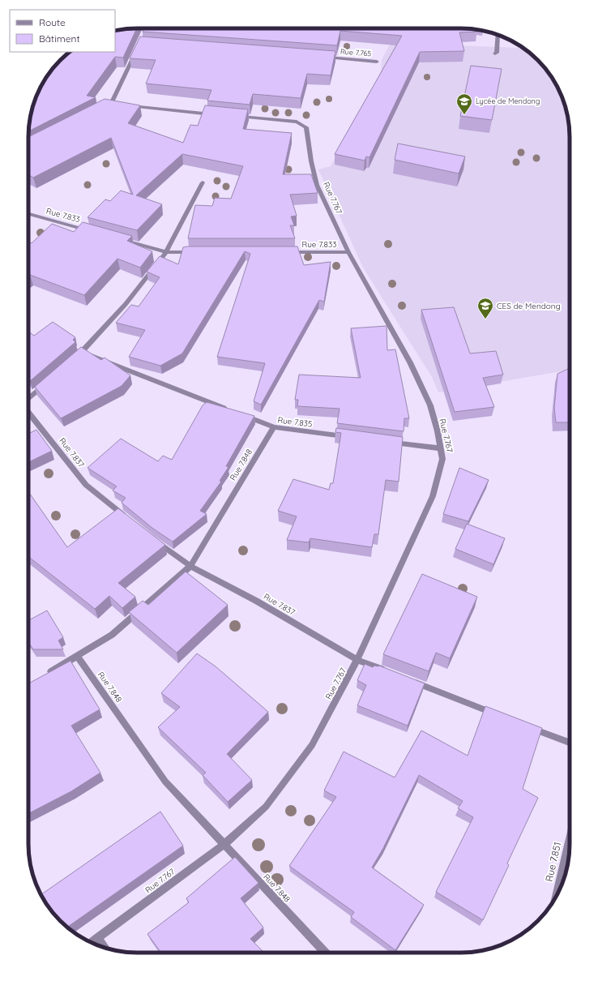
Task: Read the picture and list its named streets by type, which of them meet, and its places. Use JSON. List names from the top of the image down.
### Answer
{
  "streets": {
    "street": [
      "Rue 7.765",
      "Rue 7.767",
      "Rue 7.833",
      "Rue 7.835",
      "Rue 7.837",
      "Rue 7.848",
      "Rue 7.851"
    ]
  },
  "crossings": [
    ["Rue 7.767", "Rue 7.833"],
    ["Rue 7.767", "Rue 7.837"],
    ["Rue 7.767", "Rue 7.848"],
    ["Rue 7.835", "Rue 7.848"],
    ["Rue 7.837", "Rue 7.848"]
  ],
  "places": {
    "school or university": ["Lycée de Mendong", "CES de Mendong"]
  },
  "legend": ["Route", "Bâtiment"]
}
